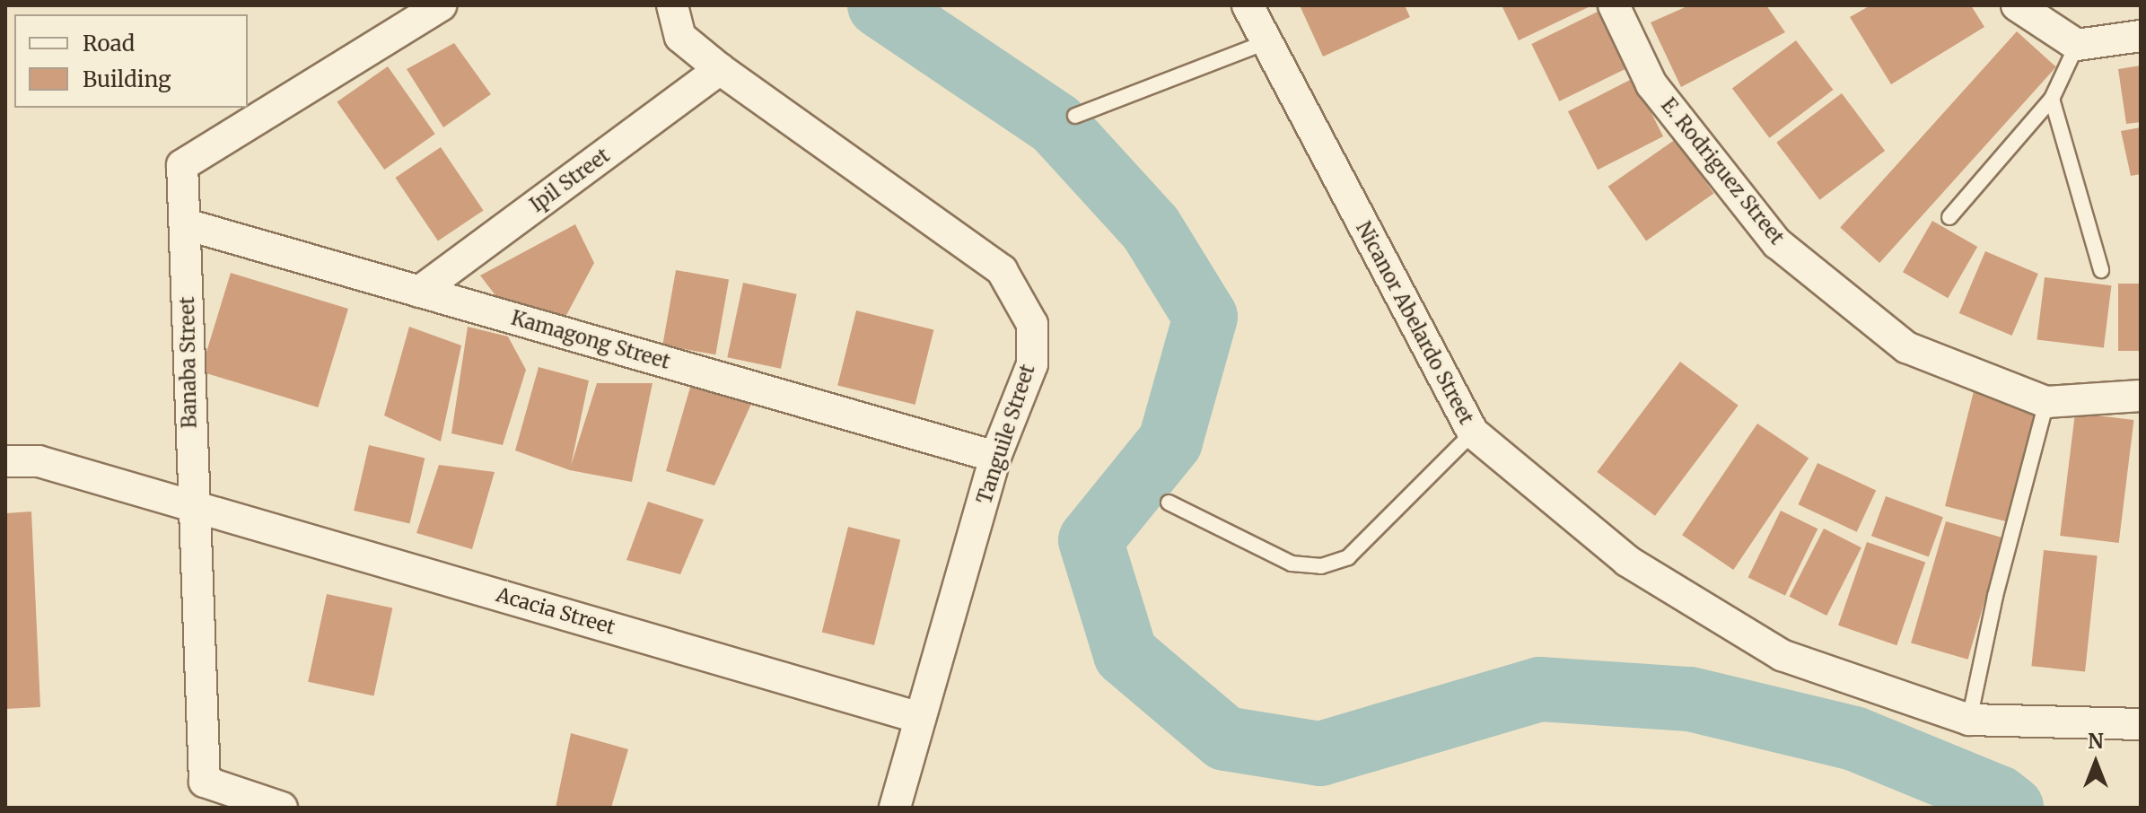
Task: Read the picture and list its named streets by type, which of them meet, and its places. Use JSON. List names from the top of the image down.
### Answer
{
  "streets": {
    "street": [
      "E. Rodriguez Street",
      "Ipil Street",
      "Nicanor Abelardo Street",
      "Kamagong Street",
      "Banaba Street",
      "Tanguile Street",
      "Acacia Street"
    ]
  },
  "crossings": [
    ["Ipil Street", "Kamagong Street"],
    ["Ipil Street", "Tanguile Street"],
    ["Kamagong Street", "Banaba Street"],
    ["Kamagong Street", "Tanguile Street"],
    ["Banaba Street", "Acacia Street"],
    ["Tanguile Street", "Acacia Street"]
  ],
  "legend": ["Road", "Building"],
  "north": "top"
}
